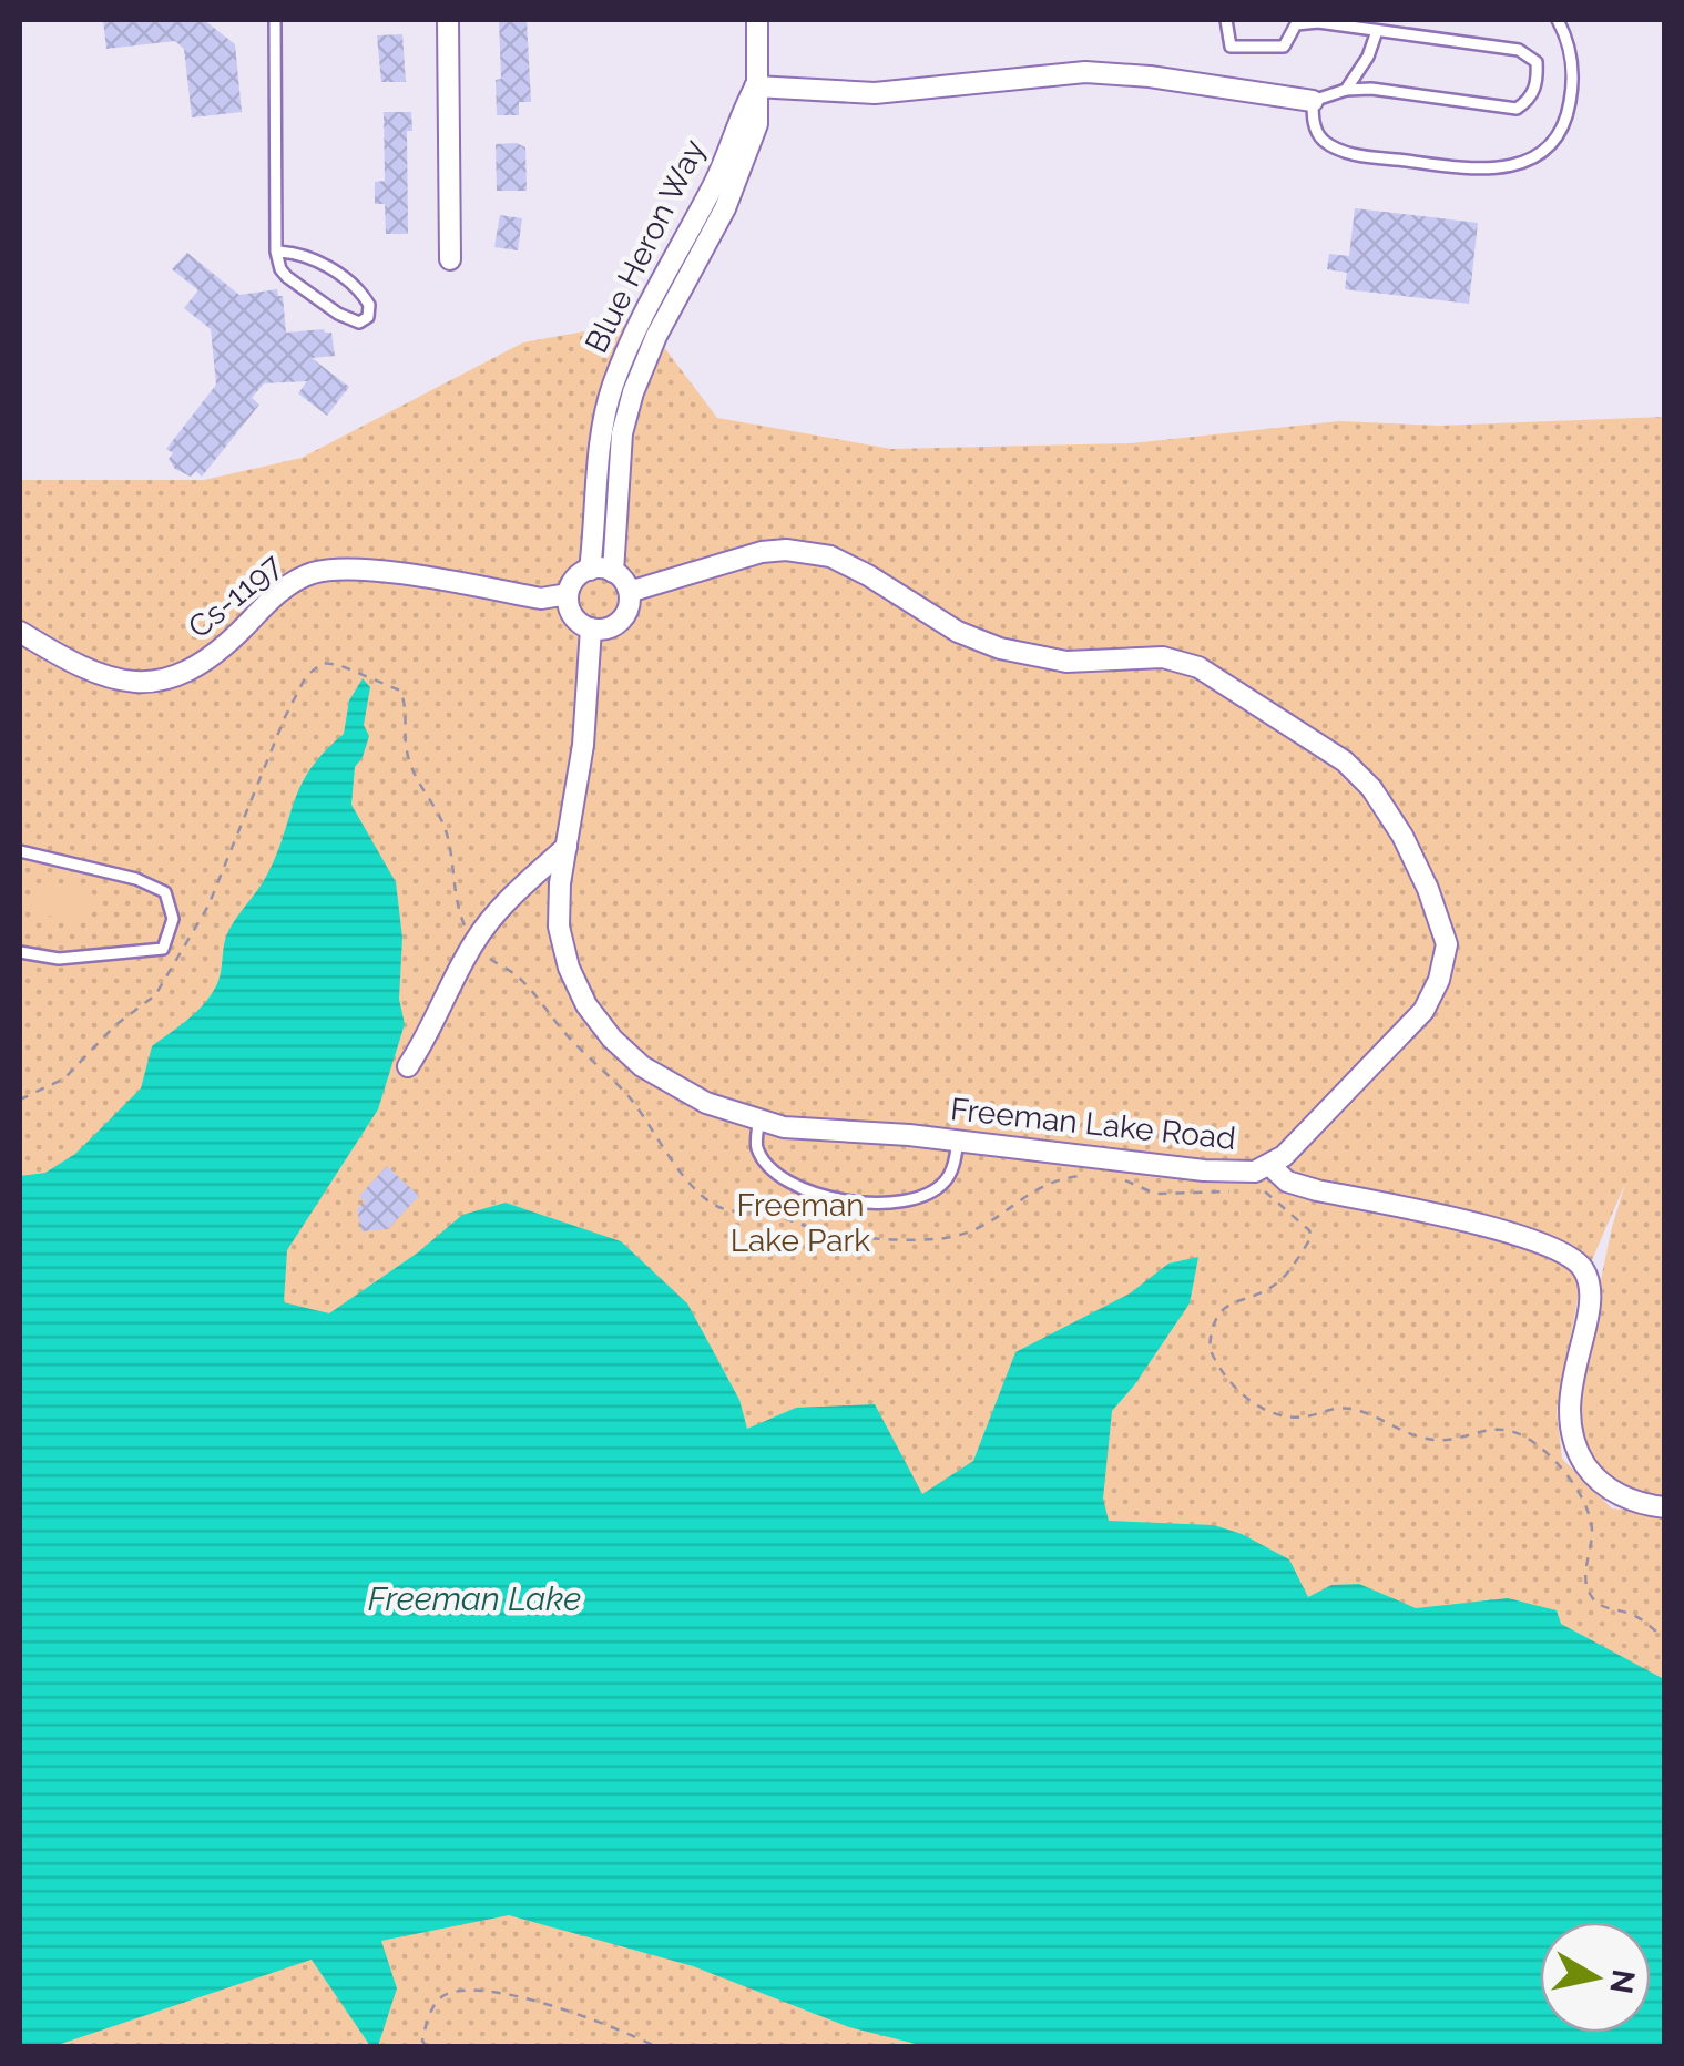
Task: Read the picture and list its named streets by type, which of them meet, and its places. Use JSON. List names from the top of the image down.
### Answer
{
  "streets": {
    "street": ["Blue Heron Way", "Cs-1197", "Freeman Lake Road"]
  },
  "crossings": [
    ["Blue Heron Way", "Cs-1197"],
    ["Blue Heron Way", "Freeman Lake Road"],
    ["Cs-1197", "Freeman Lake Road"]
  ],
  "water": ["Freeman Lake"],
  "parks": ["Freeman Lake Park"],
  "north": "right"
}
